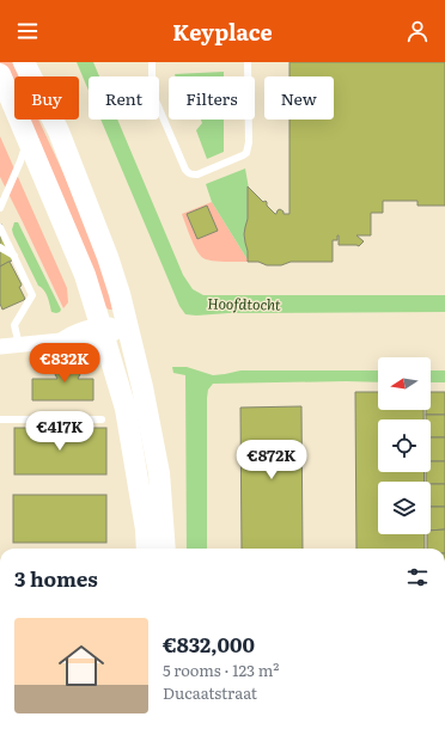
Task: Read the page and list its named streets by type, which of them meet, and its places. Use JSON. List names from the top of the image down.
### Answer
{
  "water": ["Hoofdtocht"],
  "north": "left",
  "page": {
    "header": "Keyplace",
    "chip": [
      "Buy",
      "Rent",
      "Filters",
      "New"
    ],
    "price": ["€832K", "€417K", "€872K"],
    "heading": "3 homes",
    "list": [
      {
        "name": "€832,000",
        "note": "5 rooms · 123 m² · Ducaatstraat"
      }
    ]
  }
}
